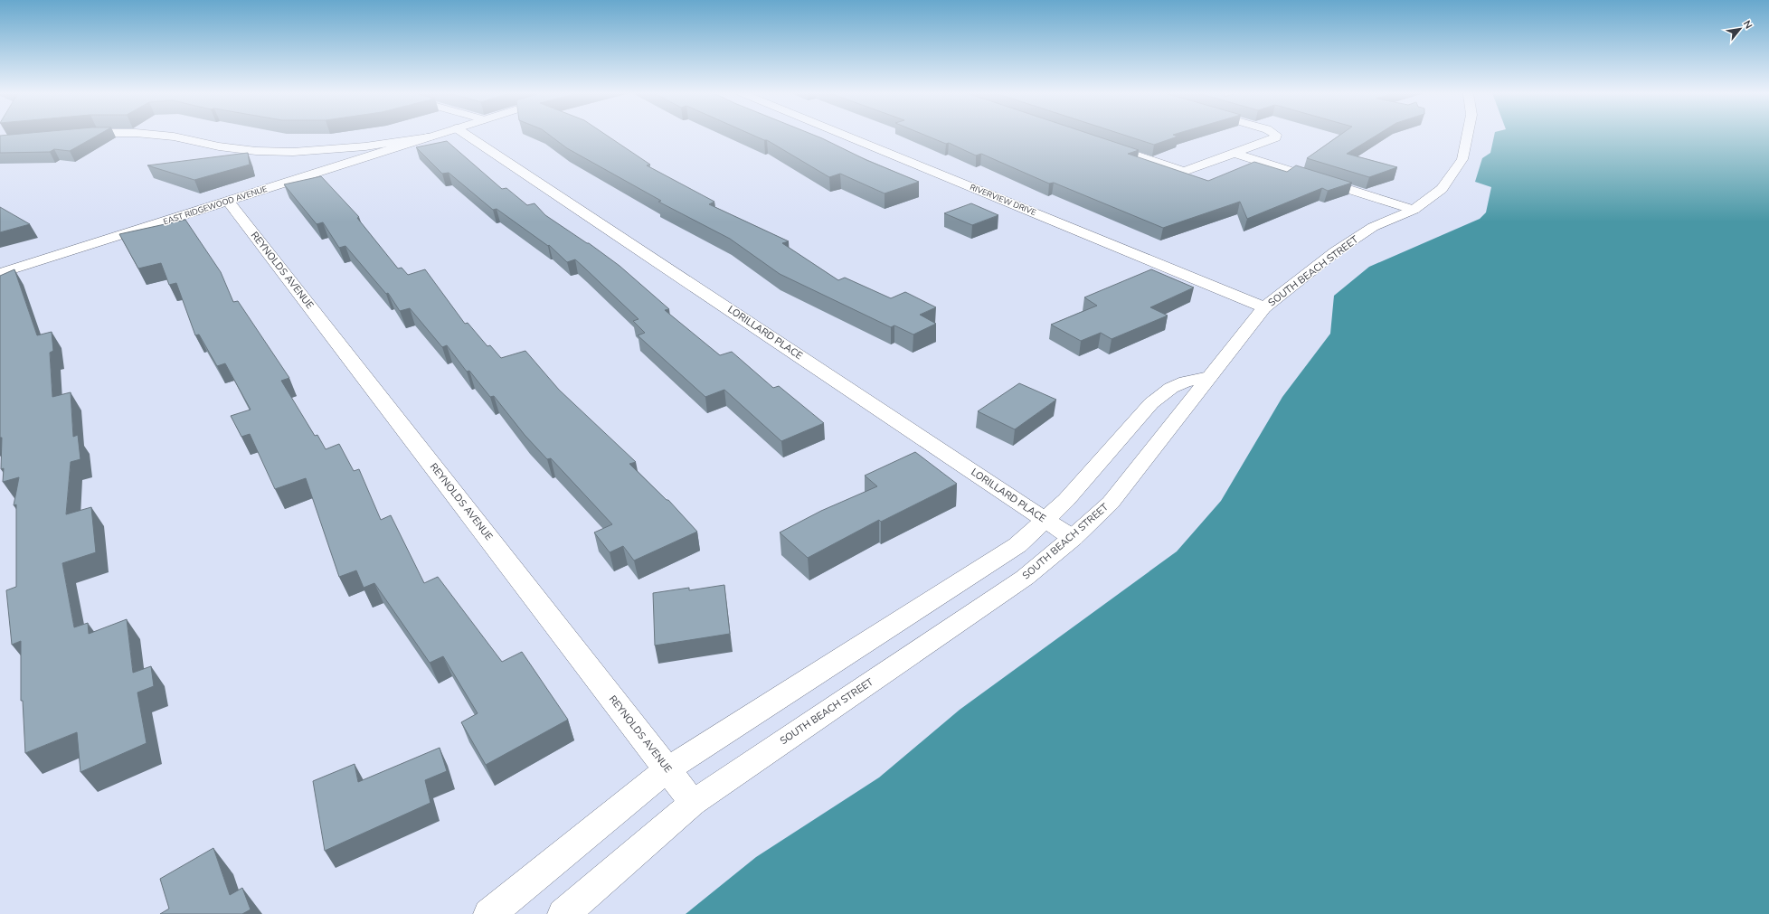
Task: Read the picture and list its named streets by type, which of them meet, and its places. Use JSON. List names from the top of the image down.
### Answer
{
  "streets": {
    "street": [
      "RIVERVIEW DRIVE",
      "EAST RIDGEWOOD AVENUE",
      "REYNOLDS AVENUE",
      "SOUTH BEACH STREET",
      "LORILLARD PLACE"
    ]
  },
  "crossings": [
    ["RIVERVIEW DRIVE", "SOUTH BEACH STREET"],
    ["EAST RIDGEWOOD AVENUE", "REYNOLDS AVENUE"],
    ["REYNOLDS AVENUE", "SOUTH BEACH STREET"],
    ["SOUTH BEACH STREET", "LORILLARD PLACE"]
  ],
  "north": "top right"
}
